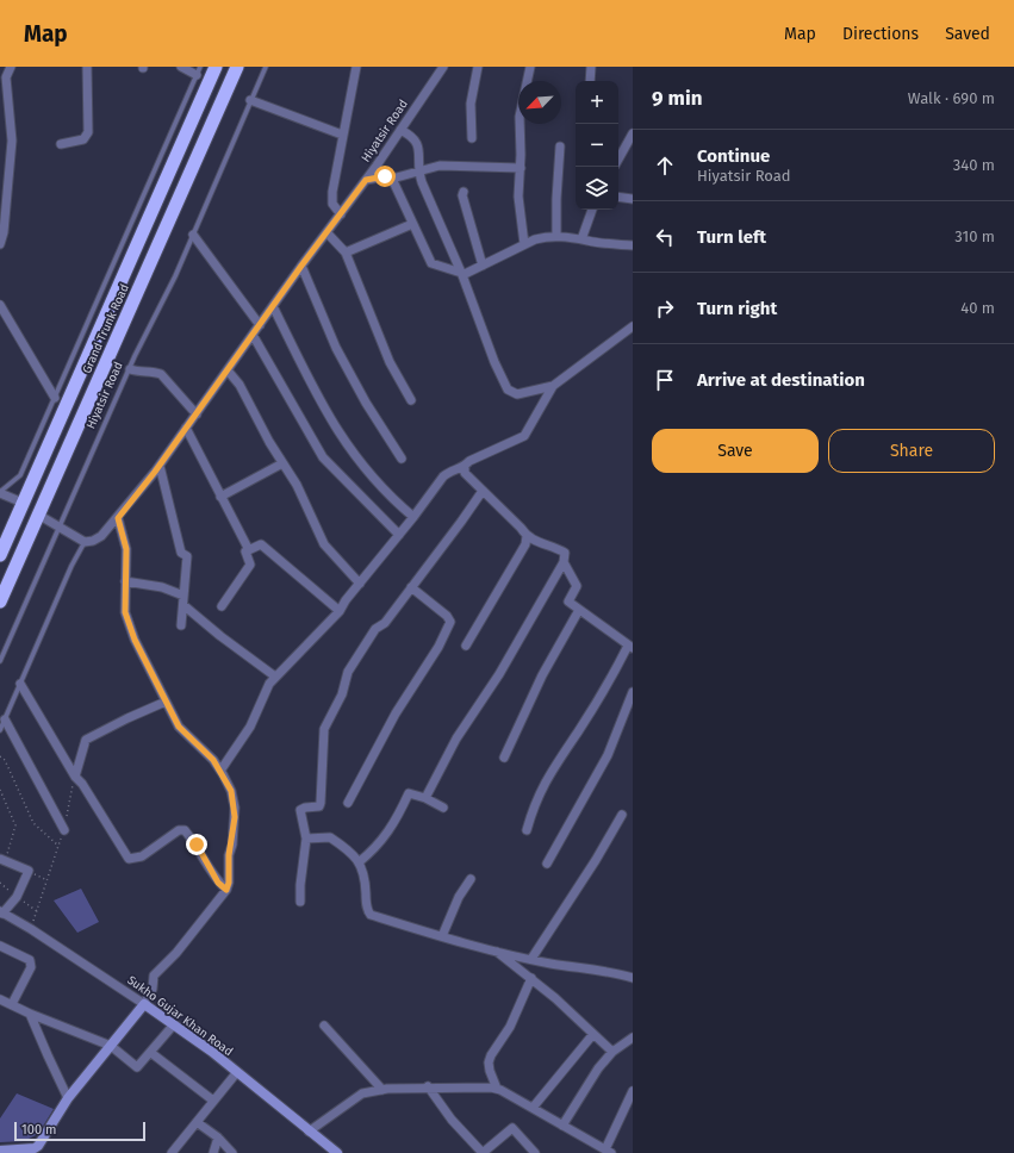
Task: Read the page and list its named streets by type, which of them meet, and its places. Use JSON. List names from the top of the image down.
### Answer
{
  "streets": {
    "highway": ["Grand Trunk Road"],
    "main road": ["Sukho Gujar Khan Road"],
    "street": ["Hiyatsir Road"]
  },
  "scale_bar": "100 m",
  "north": "bottom left",
  "page": {
    "header": "Map",
    "nav": ["Map", "Directions", "Saved"],
    "heading": ["9 min", "Walk · 690 m"],
    "map_buttons": ["+", "−"],
    "list": [
      ["Continue", "Hiyatsir Road", "340 m"],
      ["Turn left", "310 m"],
      ["Turn right", "40 m"],
      "Arrive at destination"
    ],
    "buttons": ["Save", "Share"],
    "scale": "100 m"
  }
}
